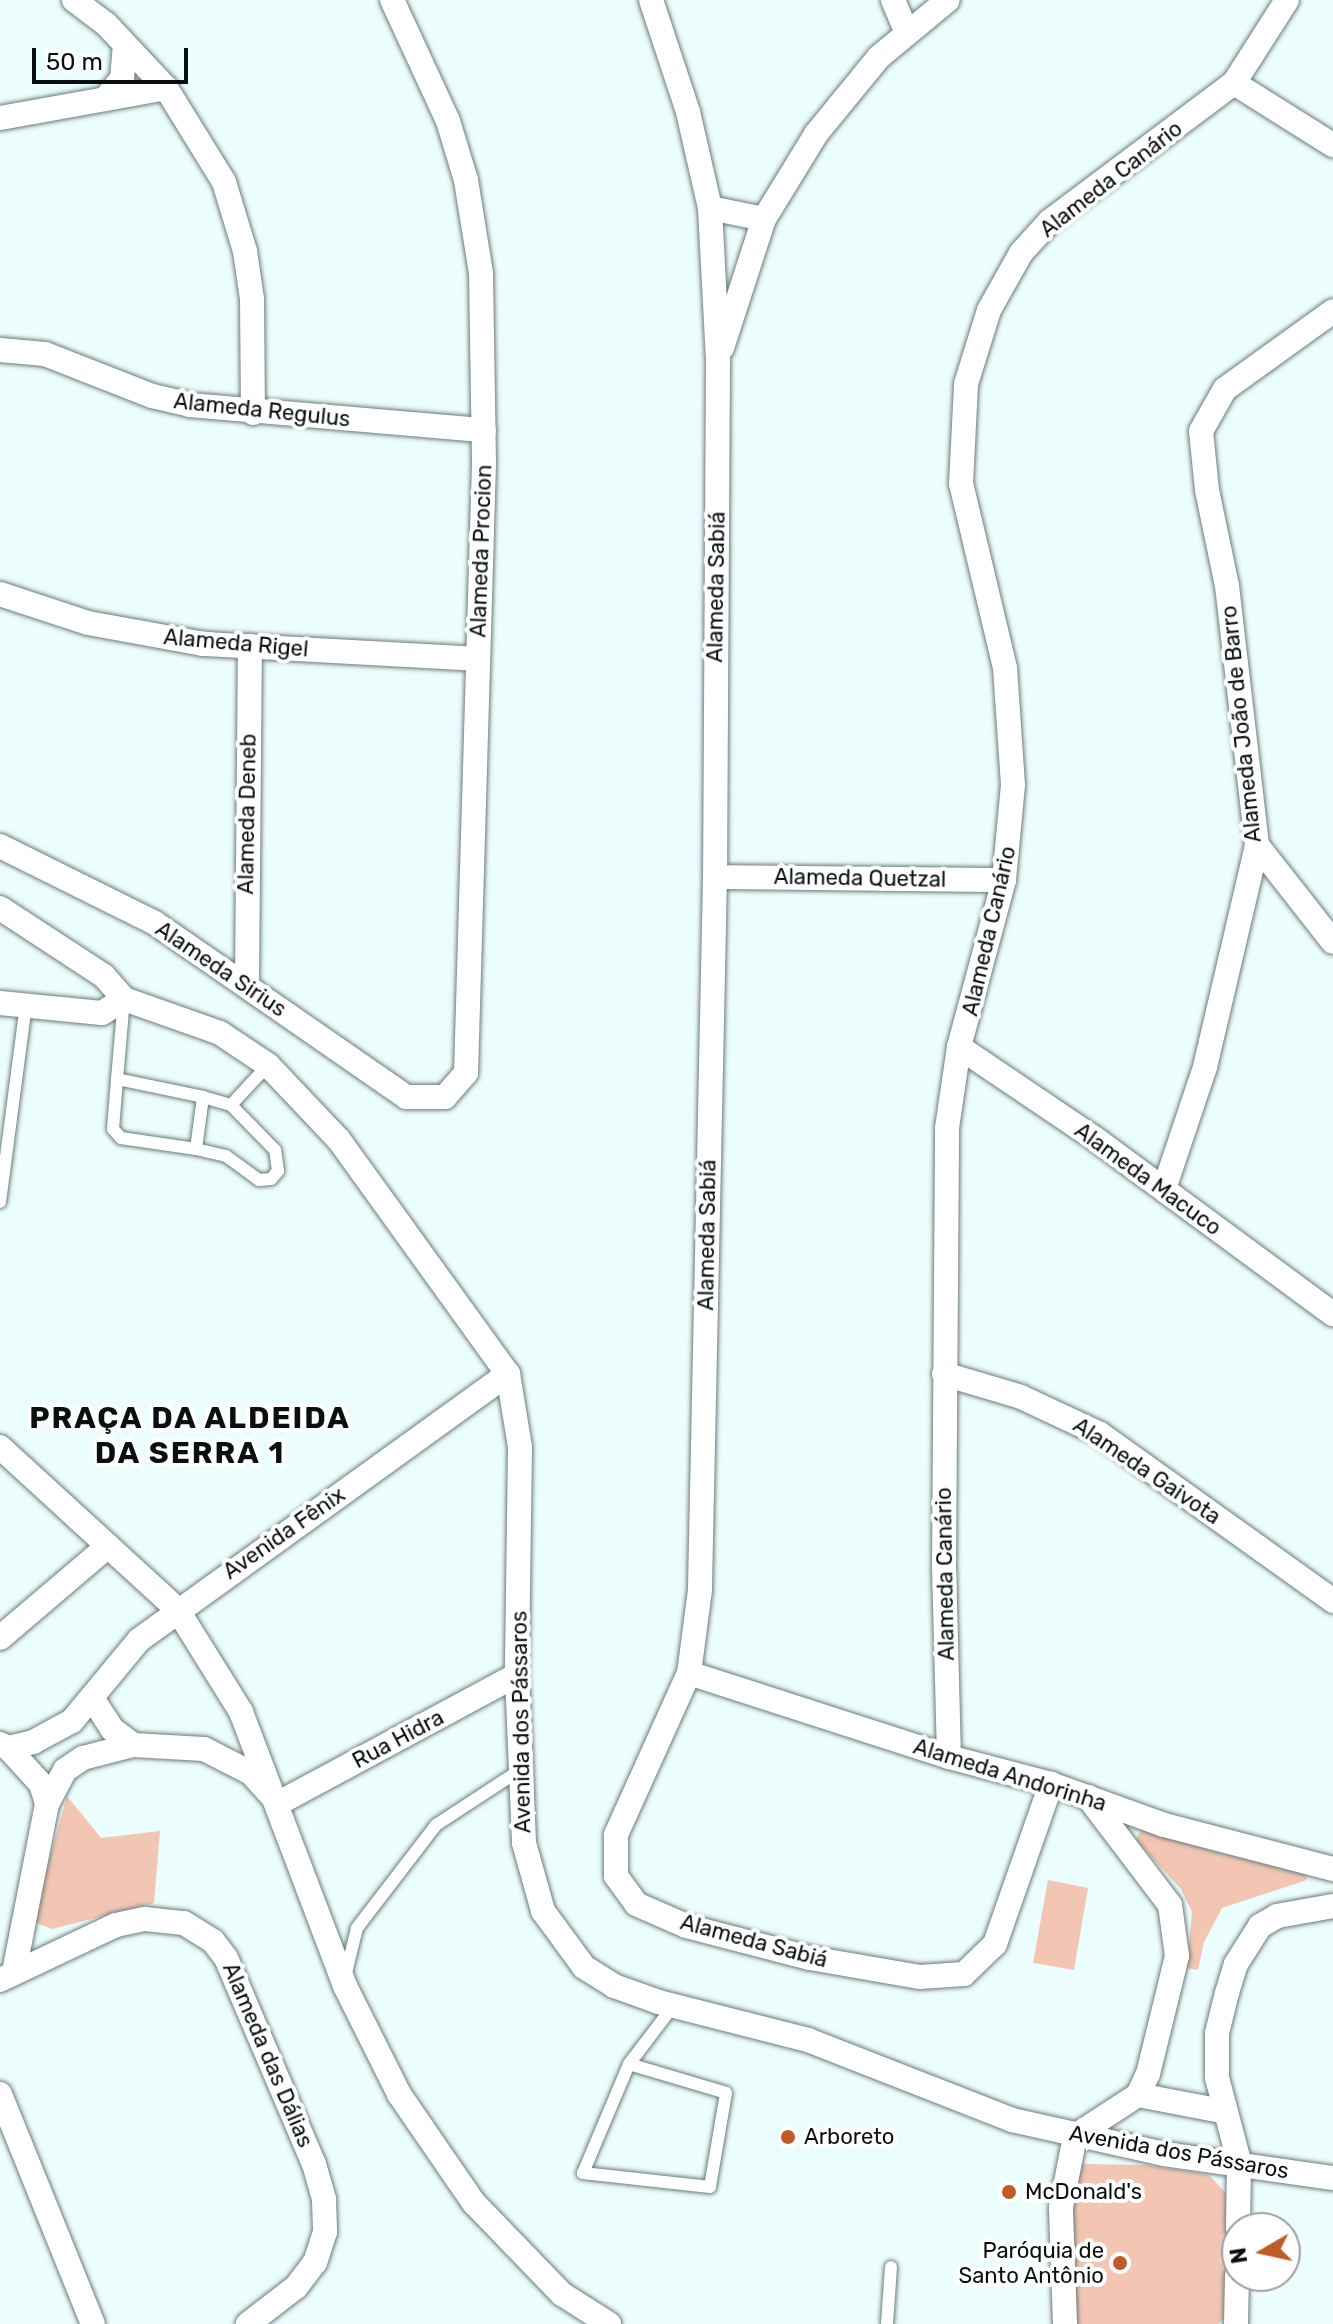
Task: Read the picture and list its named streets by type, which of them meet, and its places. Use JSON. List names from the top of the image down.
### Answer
{
  "streets": {
    "street": [
      "Alameda Canário",
      "Alameda Regulus",
      "Alameda Procion",
      "Alameda Sabiá",
      "Alameda Rigel",
      "Alameda João de Barro",
      "Alameda Deneb",
      "Alameda Quetzal",
      "Alameda Sirius",
      "Alameda Macuco",
      "Alameda Gaivota",
      "Avenida Fênix",
      "Avenida dos Pássaros",
      "Rua Hidra",
      "Alameda Andorinha",
      "Alameda das Dálias"
    ]
  },
  "crossings": [
    ["Alameda Canário", "Alameda Quetzal"],
    ["Alameda Canário", "Alameda Macuco"],
    ["Alameda Canário", "Alameda Gaivota"],
    ["Alameda Canário", "Alameda Andorinha"],
    ["Alameda Regulus", "Alameda Procion"],
    ["Alameda Procion", "Alameda Rigel"],
    ["Alameda Procion", "Alameda Sirius"],
    ["Alameda Sabiá", "Alameda Quetzal"],
    ["Alameda Sabiá", "Alameda Andorinha"],
    ["Alameda Rigel", "Alameda Deneb"],
    ["Alameda João de Barro", "Alameda Macuco"],
    ["Alameda Deneb", "Alameda Sirius"],
    ["Avenida Fênix", "Avenida dos Pássaros"],
    ["Avenida dos Pássaros", "Rua Hidra"]
  ],
  "districts": ["PRAÇA DA ALDEIDA DA SERRA 1"],
  "places": ["Arboreto", "McDonald's", "Paróquia de Santo Antônio"],
  "scale_bar": "50 m",
  "north": "left"
}
